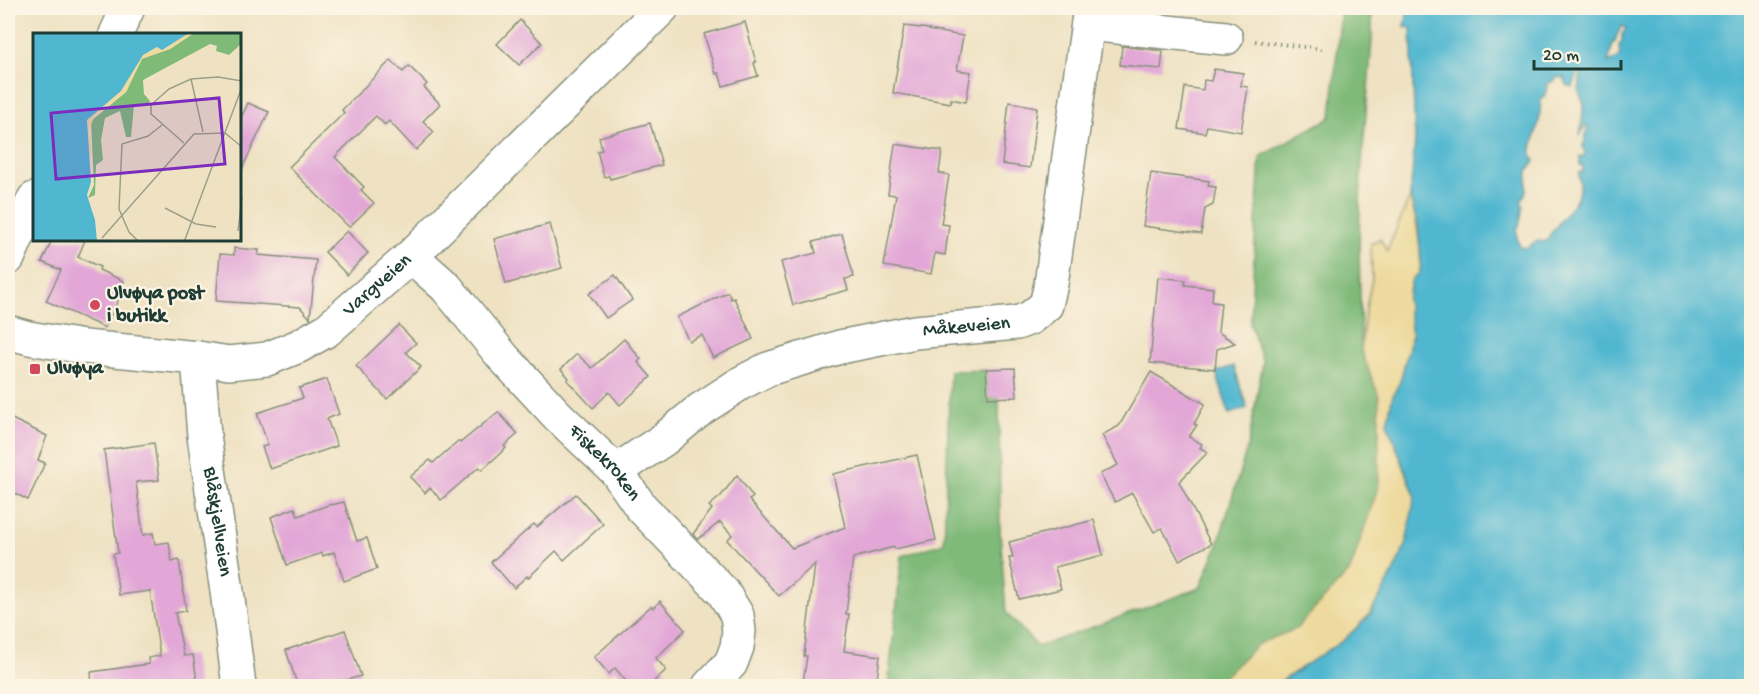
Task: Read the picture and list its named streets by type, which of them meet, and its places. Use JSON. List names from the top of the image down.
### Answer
{
  "streets": {
    "street": [
      "Vargveien",
      "Måkeveien",
      "Fiskekroken",
      "Blåskjellveien"
    ]
  },
  "crossings": [
    ["Vargveien", "Fiskekroken"],
    ["Vargveien", "Blåskjellveien"],
    ["Måkeveien", "Fiskekroken"]
  ],
  "places": {
    "other": ["Ulvøya post i butikk"],
    "transit": ["Ulvøya"]
  },
  "scale_bar": "20 m"
}
